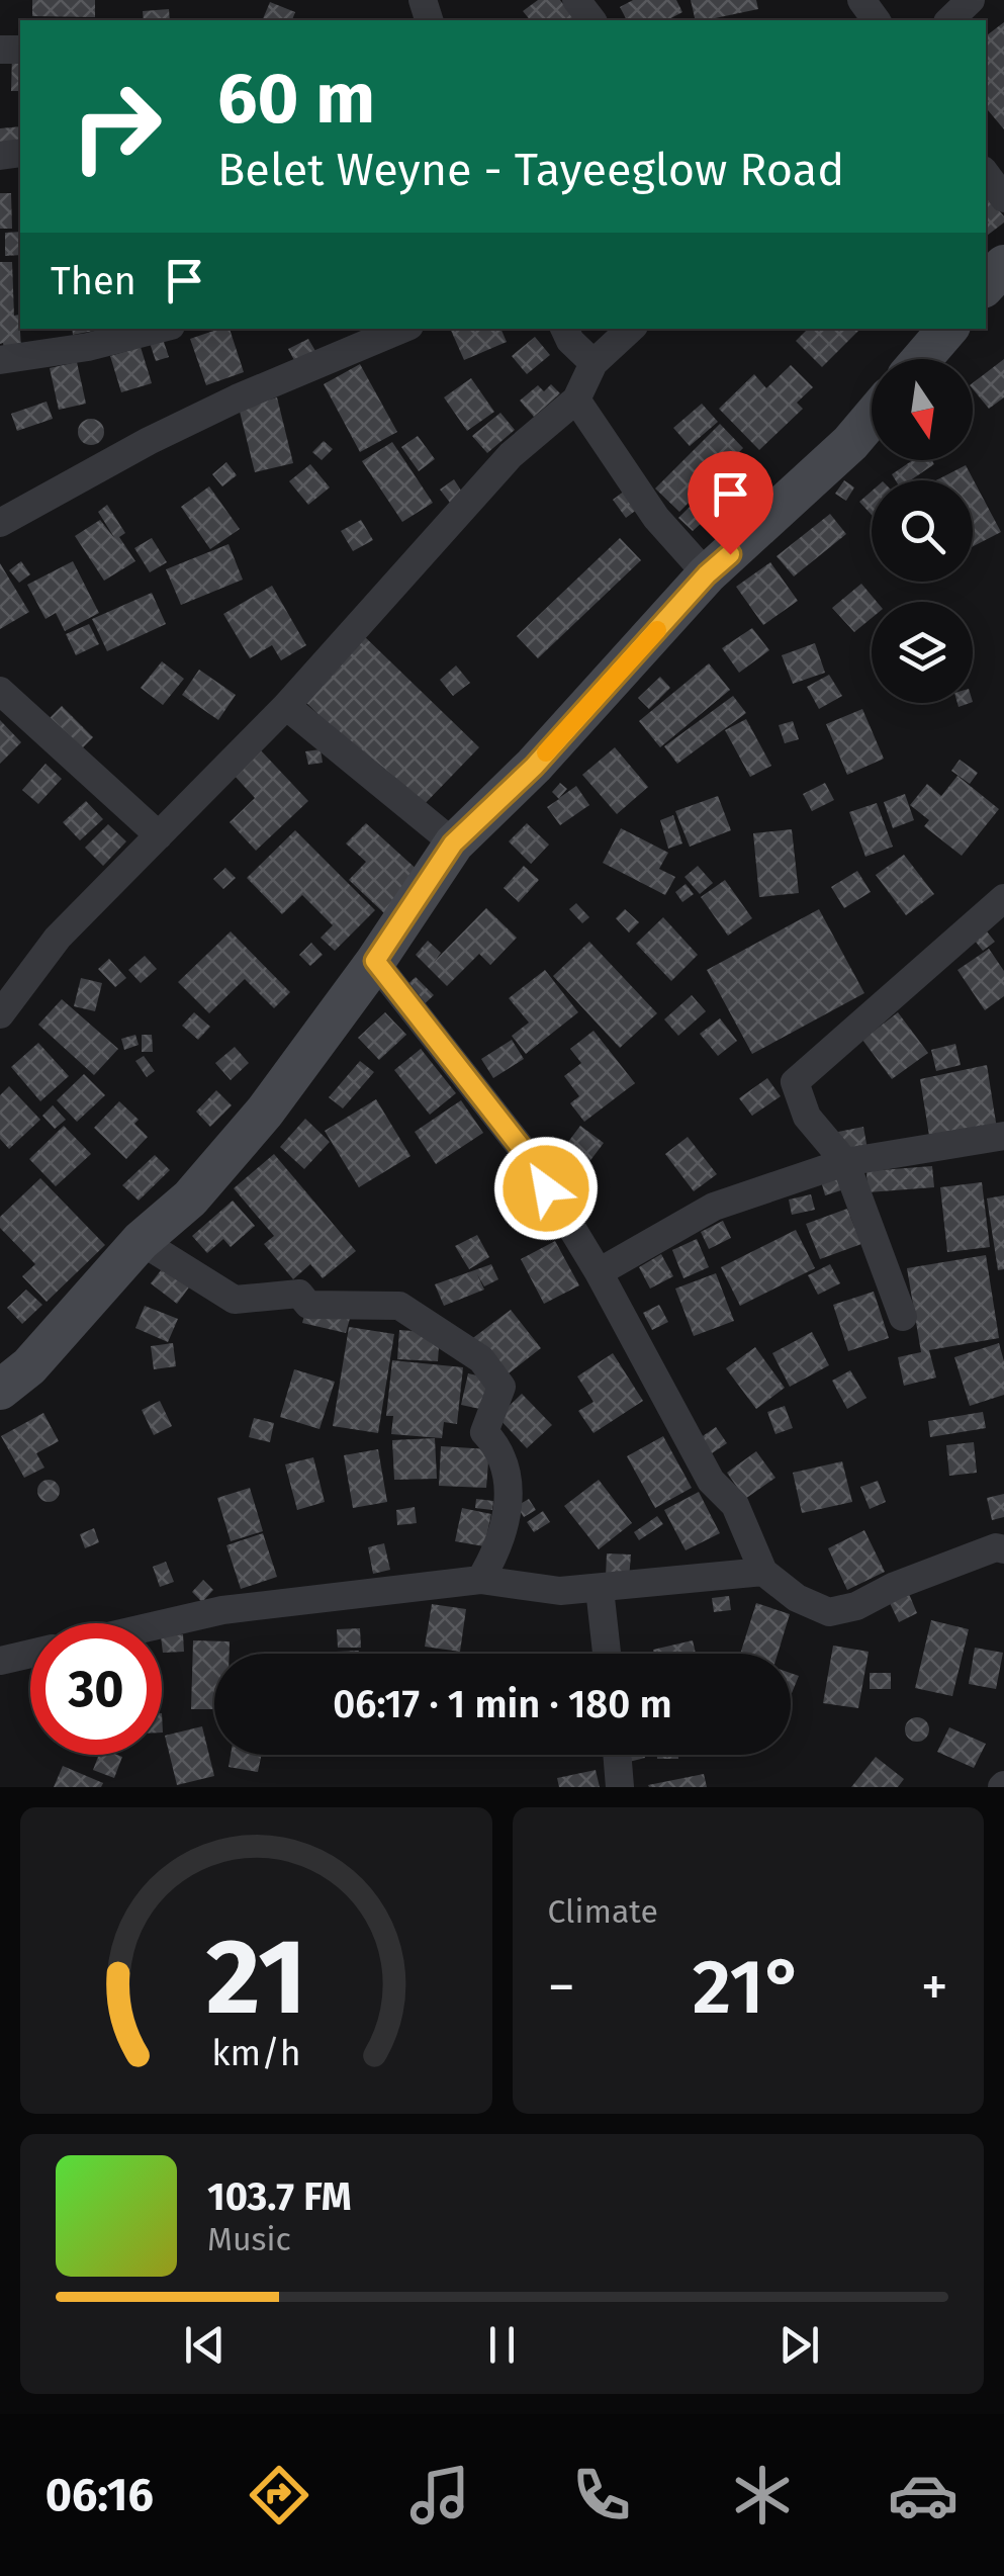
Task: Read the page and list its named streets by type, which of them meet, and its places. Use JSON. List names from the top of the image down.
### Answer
{
  "north": "bottom",
  "page": {
    "turn": ["60 m", "Belet Weyne - Tayeeglow Road"],
    "then": "Then",
    "limit": "30",
    "trip": "06:17 · 1 min · 180 m",
    "tile": "Climate",
    "heat": ["−", "21°", "+"],
    "song": ["103.7 FM", "Music"],
    "tabs": "06:16",
    "gauge": ["21", "km/h"]
  }
}
